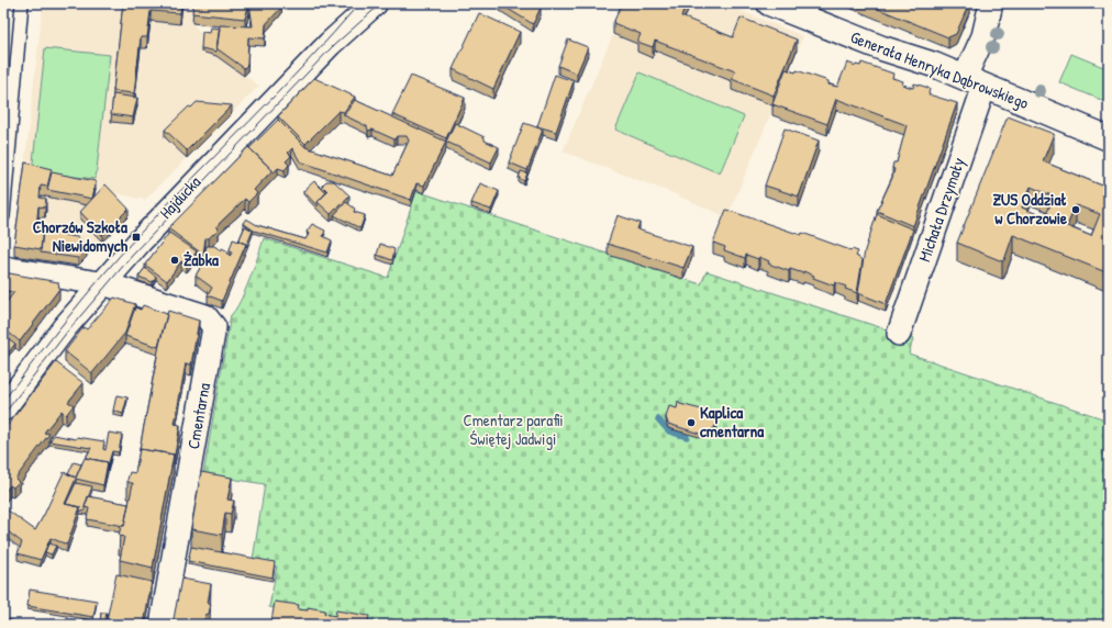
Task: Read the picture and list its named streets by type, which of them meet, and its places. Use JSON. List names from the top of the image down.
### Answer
{
  "streets": {
    "street": [
      "Generała Henryka Dąbrowskiego",
      "Hajducka",
      "Michała Drzymały",
      "Cmentarna"
    ]
  },
  "crossings": [
    ["Generała Henryka Dąbrowskiego", "Michała Drzymały"],
    ["Hajducka", "Cmentarna"]
  ],
  "parks": ["Cmentarz parafii Świętej Jadwigi"],
  "places": {
    "other": ["ZUS Oddział w Chorzowie", "Żabka", "Kaplica cmentarna"],
    "transit": ["Chorzów Szkoła Niewidomych"]
  }
}
